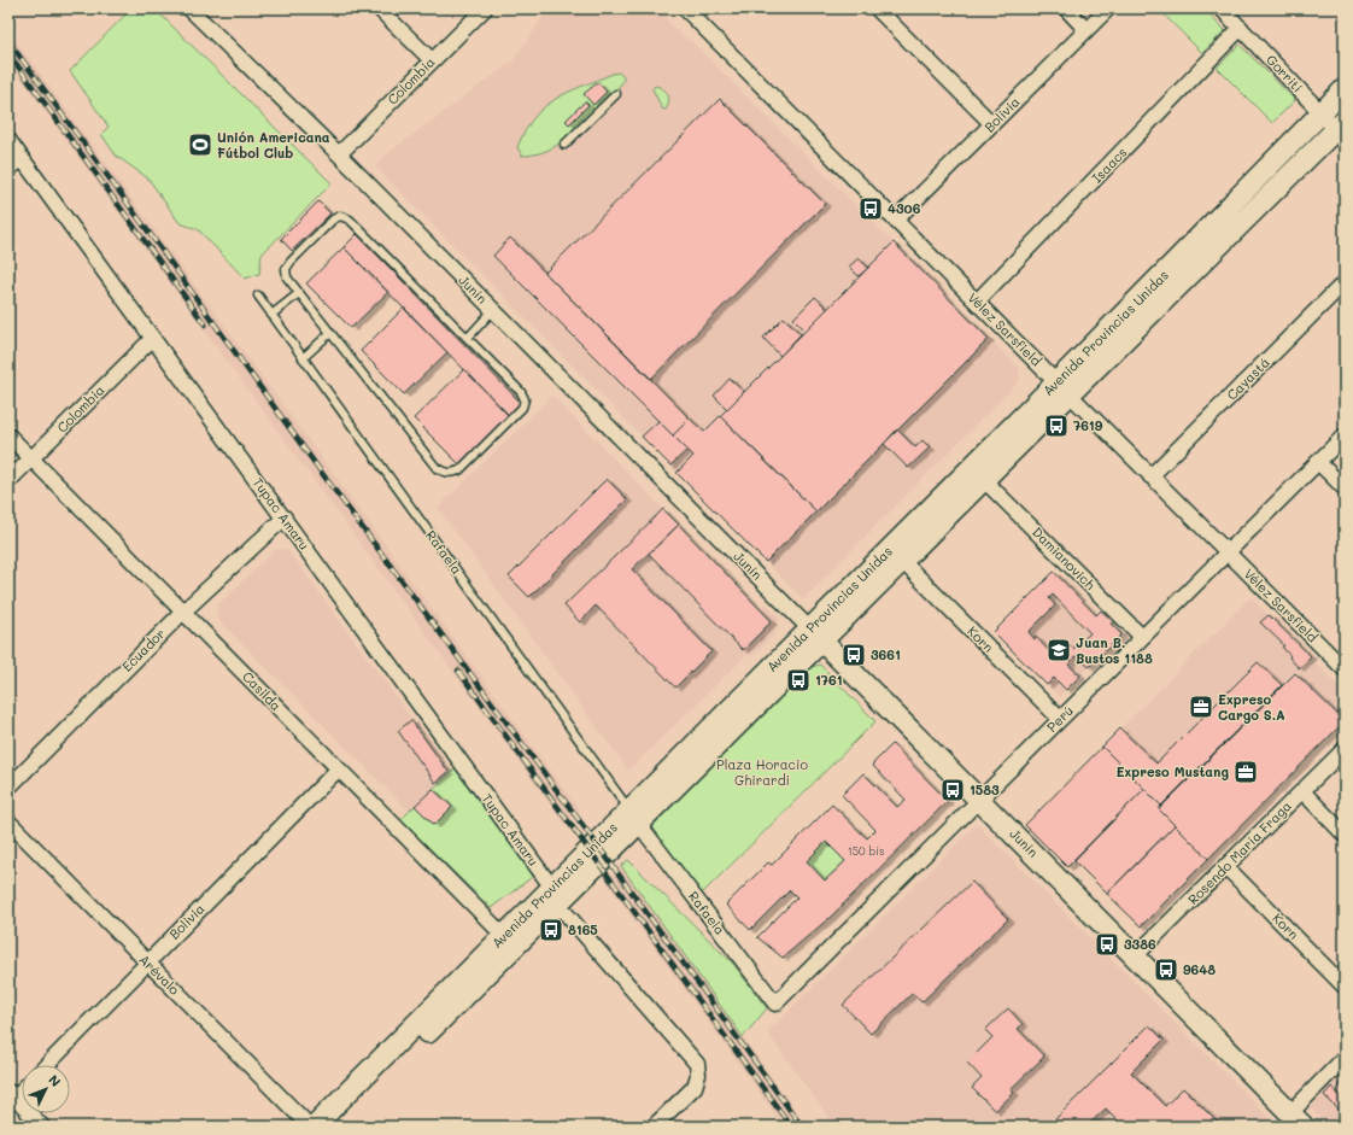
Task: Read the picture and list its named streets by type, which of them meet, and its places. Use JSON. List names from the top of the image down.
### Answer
{
  "streets": {
    "main road": ["Junín", "Avenida Provincias Unidas"],
    "street": [
      "Gorriti",
      "Colombia",
      "Bolivia",
      "Isaacs",
      "Vélez Sarsfield",
      "Cayastá",
      "Tupac Amaru",
      "Rafaela",
      "Damianovich",
      "Korn",
      "Ecuador",
      "Casilda",
      "Perú",
      "Rosendo María Fraga",
      "Arévalo"
    ]
  },
  "crossings": [
    ["Gorriti", "Isaacs"],
    ["Gorriti", "Avenida Provincias Unidas"],
    ["Colombia", "Junín"],
    ["Colombia", "Tupac Amaru"],
    ["Colombia", "Casilda"],
    ["Bolivia", "Vélez Sarsfield"],
    ["Bolivia", "Casilda"],
    ["Bolivia", "Arévalo"],
    ["Isaacs", "Vélez Sarsfield"],
    ["Junín", "Avenida Provincias Unidas"],
    ["Junín", "Perú"],
    ["Junín", "Rosendo María Fraga"],
    ["Vélez Sarsfield", "Avenida Provincias Unidas"],
    ["Vélez Sarsfield", "Cayastá"],
    ["Vélez Sarsfield", "Perú"],
    ["Avenida Provincias Unidas", "Tupac Amaru"],
    ["Avenida Provincias Unidas", "Rafaela"],
    ["Avenida Provincias Unidas", "Damianovich"],
    ["Avenida Provincias Unidas", "Korn"],
    ["Avenida Provincias Unidas", "Casilda"],
    ["Avenida Provincias Unidas", "Arévalo"],
    ["Tupac Amaru", "Ecuador"],
    ["Rafaela", "Perú"],
    ["Damianovich", "Perú"],
    ["Korn", "Perú"],
    ["Korn", "Rosendo María Fraga"],
    ["Ecuador", "Casilda"]
  ],
  "parks": ["Plaza Horacio Ghirardi"],
  "places": {
    "sports": ["Unión Americana Fútbol Club"],
    "bus stop": [
      "4306",
      "7619",
      "3661",
      "1761",
      "1583",
      "8165",
      "3386",
      "9648"
    ],
    "school or university": ["Juan B. Bustos 1188"],
    "office": ["Expreso Cargo S.A", "Expreso Mustang"]
  },
  "house_numbers": ["150 bis"],
  "north": "top right"
}
